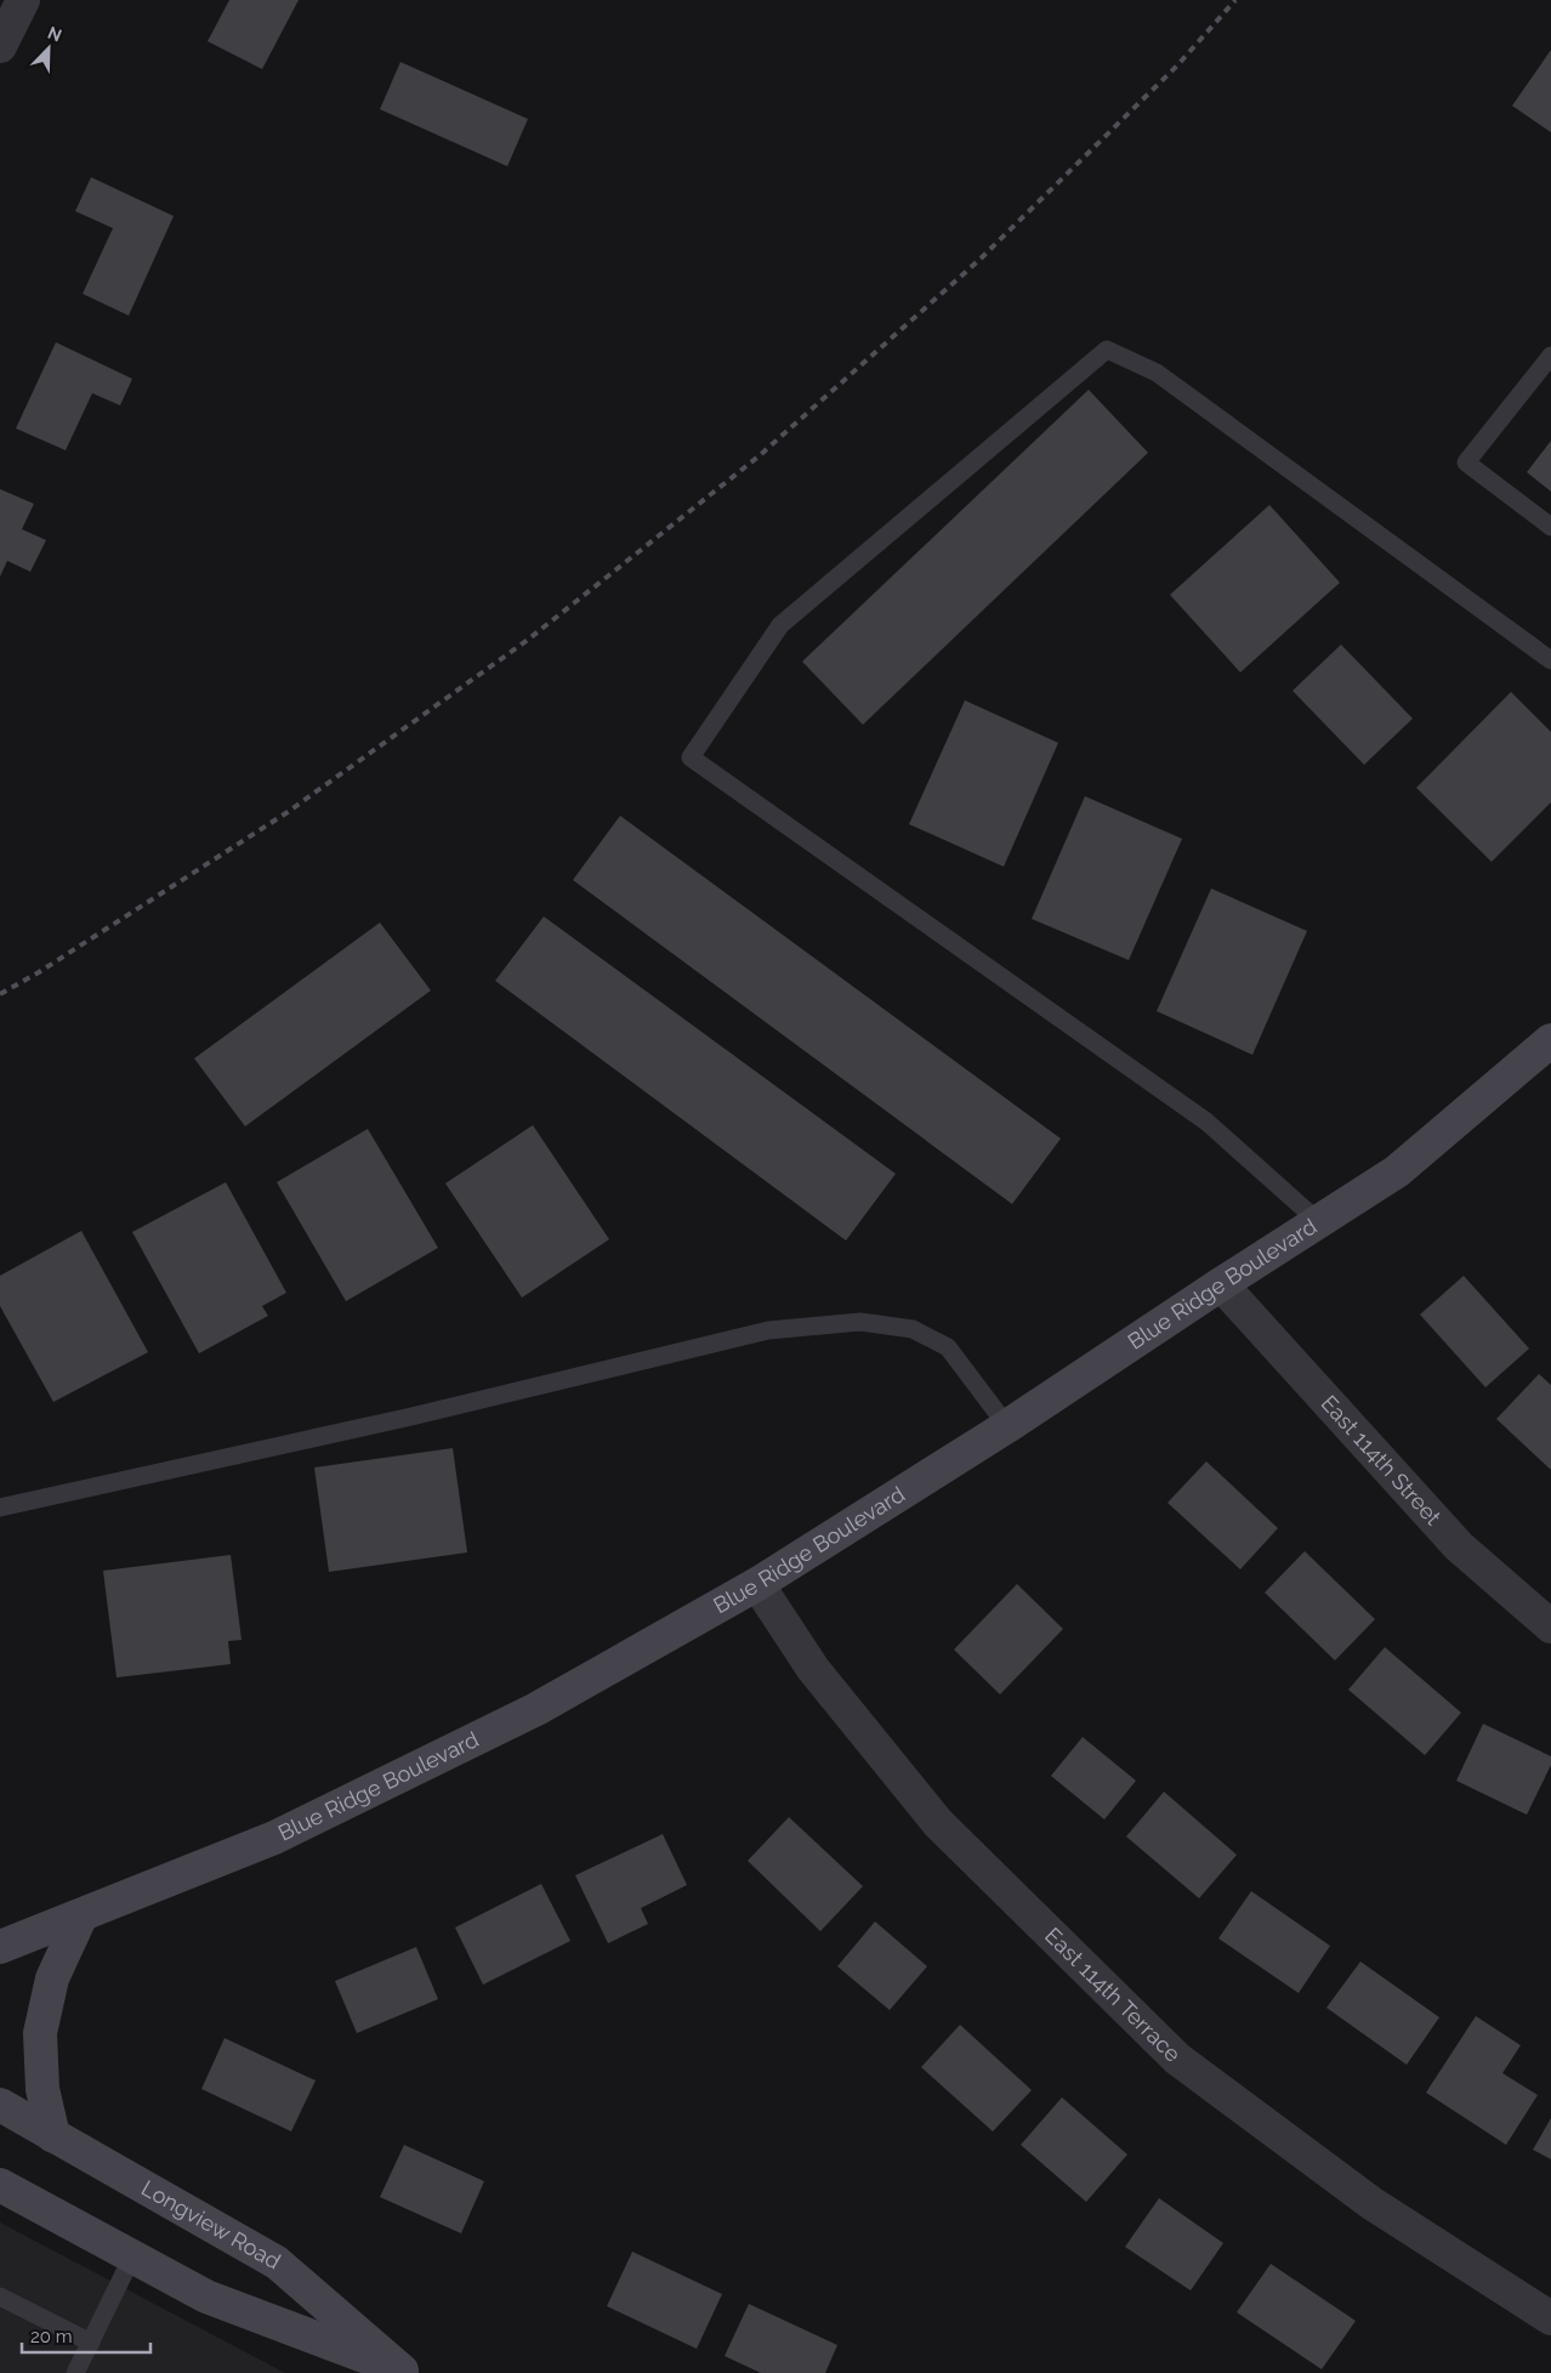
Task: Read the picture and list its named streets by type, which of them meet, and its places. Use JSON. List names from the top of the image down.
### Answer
{
  "streets": {
    "main road": ["Blue Ridge Boulevard", "Longview Road"],
    "street": ["East 114th Street", "East 114th Terrace"]
  },
  "crossings": [
    ["Blue Ridge Boulevard", "East 114th Street"],
    ["Blue Ridge Boulevard", "East 114th Terrace"]
  ],
  "scale_bar": "20 m",
  "north": "top right"
}
